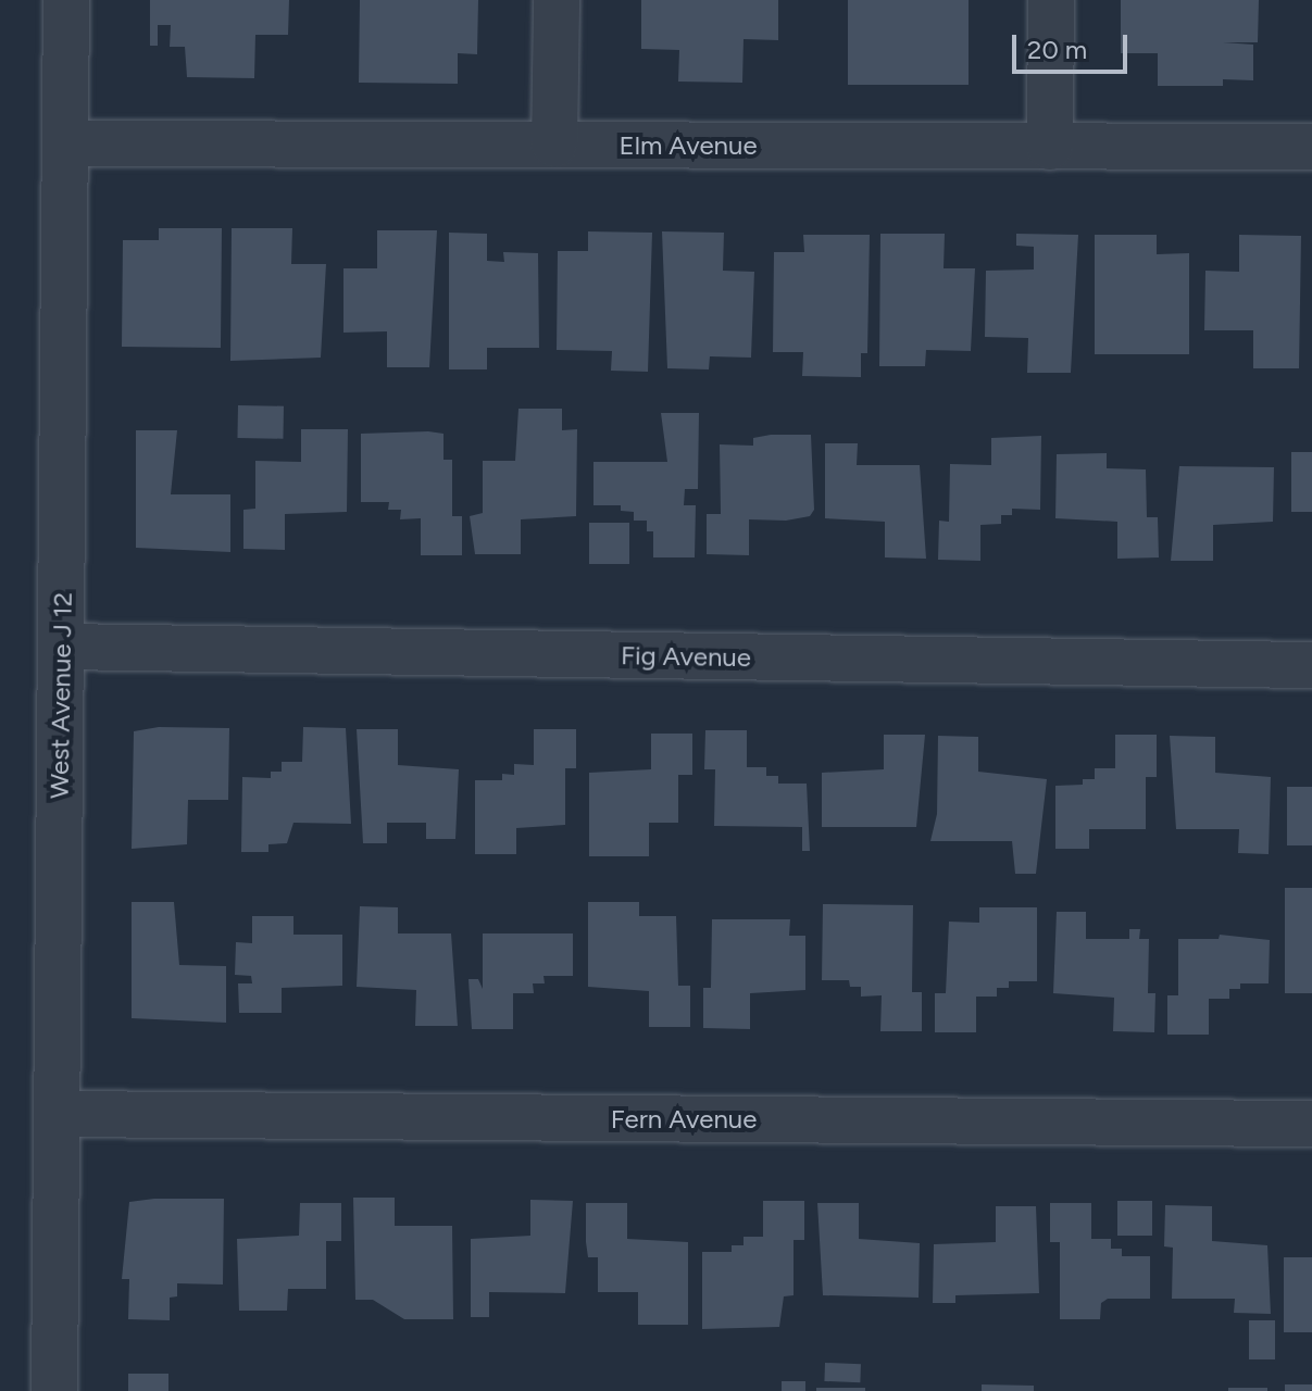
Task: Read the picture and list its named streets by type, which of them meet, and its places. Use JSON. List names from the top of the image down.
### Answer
{
  "streets": {
    "street": [
      "Elm Avenue",
      "Fig Avenue",
      "West Avenue J 12",
      "Fern Avenue"
    ]
  },
  "crossings": [
    ["Elm Avenue", "West Avenue J 12"],
    ["Fig Avenue", "West Avenue J 12"],
    ["West Avenue J 12", "Fern Avenue"]
  ],
  "scale_bar": "20 m"
}
